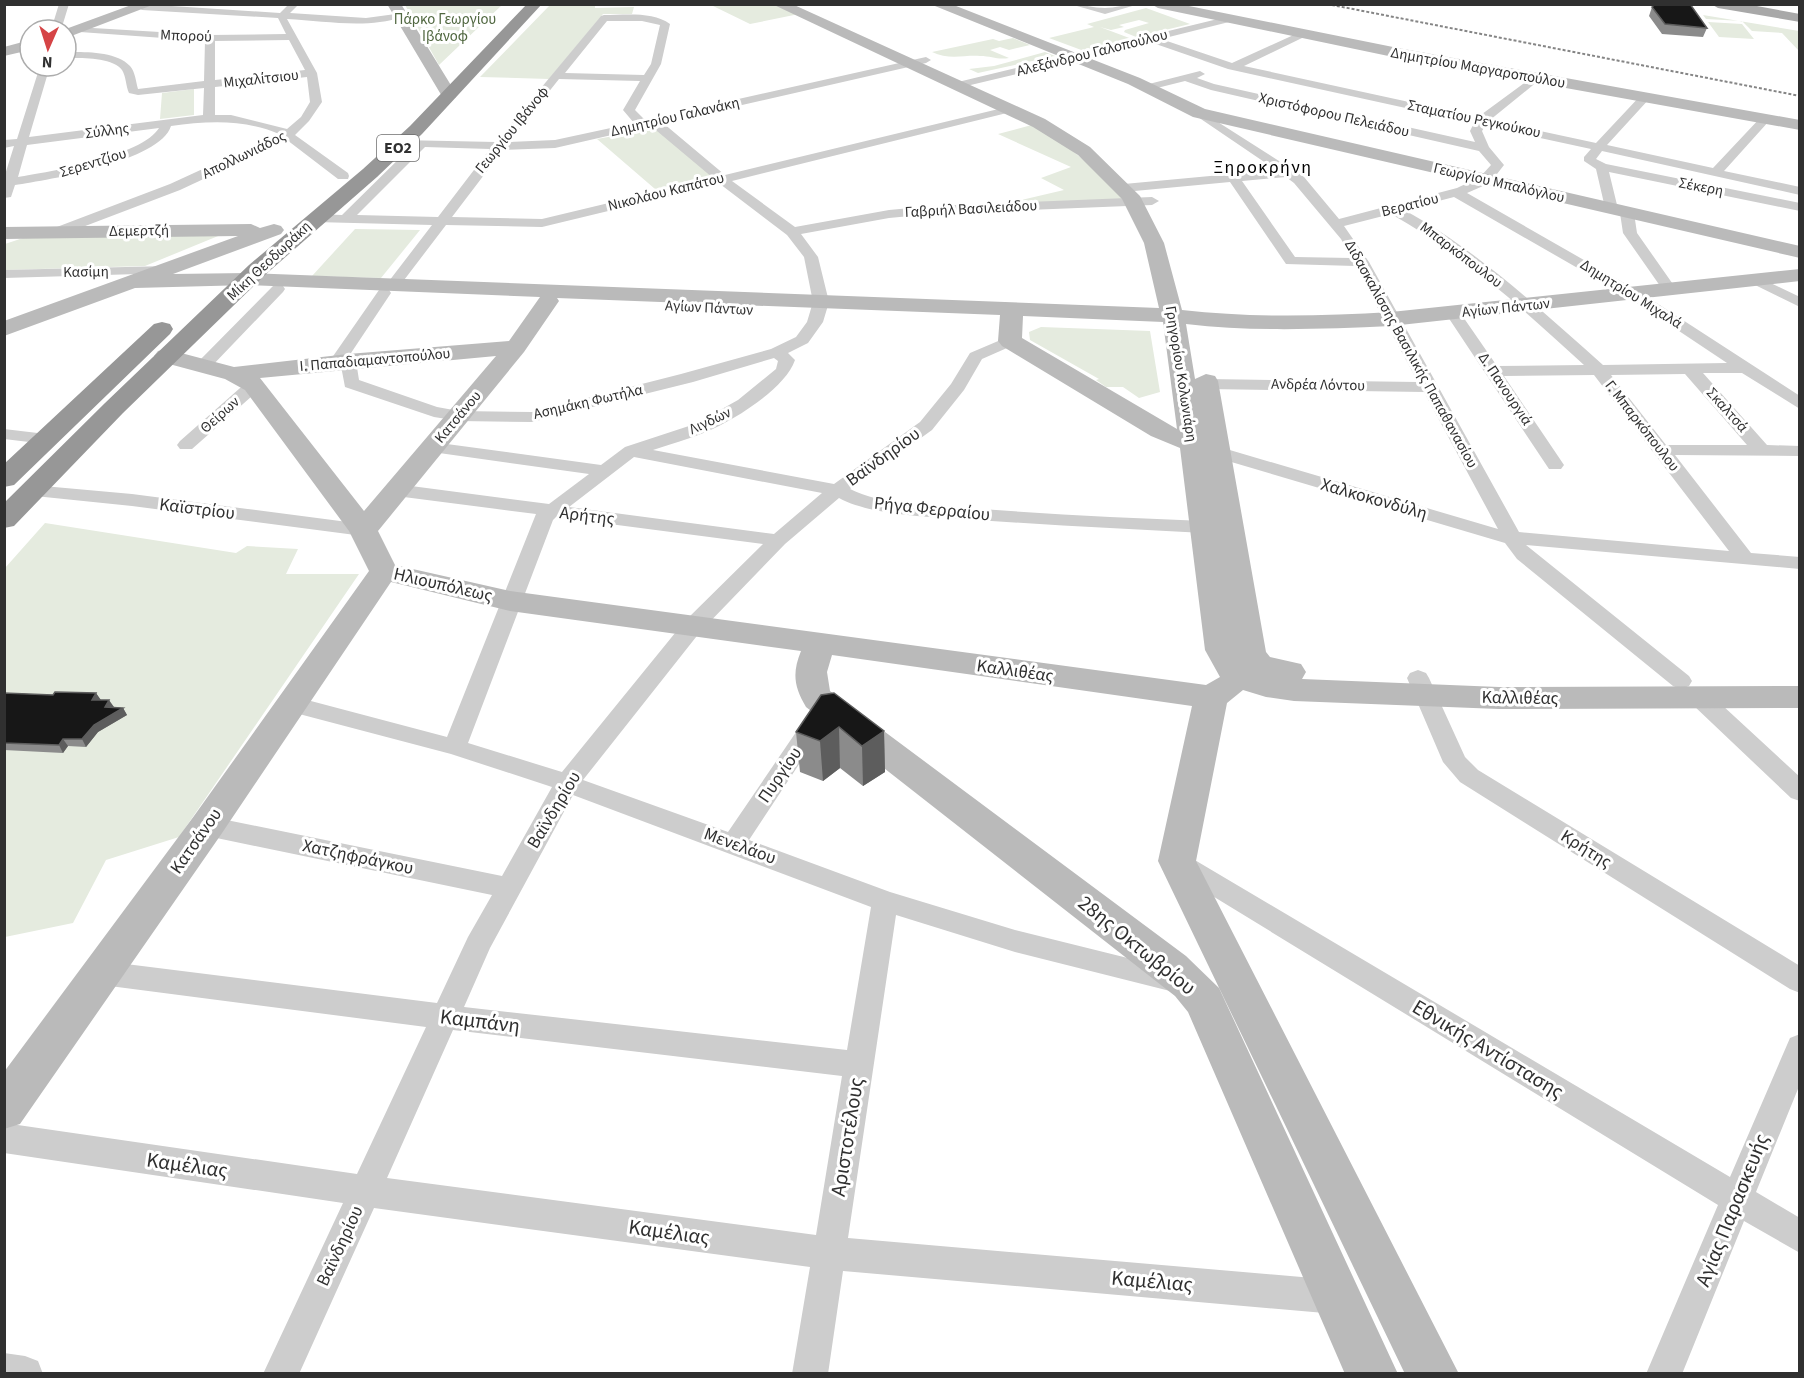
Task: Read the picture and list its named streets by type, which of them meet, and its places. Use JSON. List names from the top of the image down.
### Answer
{
  "streets": {
    "highway": ["ΕΟ2", "Μίκη Θεοδωράκη"],
    "main road": [
      "Δημητρίου Μαργαροπούλου",
      "Γεωργίου Μπαλόγλου",
      "Δεμερτζή",
      "Αγίων Πάντων",
      "Διδασκαλίσσης Βασιλικής Παπαθανασίου",
      "Ι. Παπαδιαμαντοπούλου",
      "Γρηγορίου Κολωνιάρη",
      "Κατσάνου",
      "Χαλκοκονδύλη",
      "Ηλιουπόλεως",
      "Καλλιθέας",
      "28ης Οκτωβρίου"
    ],
    "street": [
      "Μπορού",
      "Αλεξάνδρου Γαλοπούλου",
      "Μιχαλίτσιου",
      "Χριστόφορου Πελειάδου",
      "Δημητρίου Γαλανάκη",
      "Σταματίου Ρεγκούκου",
      "Γεωργίου Ιβάνοφ",
      "Σύλλης",
      "Απολλωνιάδος",
      "Σερεντζίου",
      "Σέκερη",
      "Νικολάου Καπάτου",
      "Βερατίου",
      "Γαβριήλ Βασιλειάδου",
      "Μπαρκόπουλου",
      "Κασίμη",
      "Δημητρίου Μιχαλά",
      "Ανδρέα Λόντου",
      "Δ. Πανουργιά",
      "Ασημάκη Φωτήλα",
      "Σκαλτσά",
      "Θείρων",
      "Λιγδών",
      "Γ. Μπαρκόπουλου",
      "Βαϊνδηρίου",
      "Καϊστρίου",
      "Ρήγα Φερραίου",
      "Αρήτης",
      "Πυργίου",
      "Μενελάου",
      "Κρήτης",
      "Χατζηφράγκου",
      "Καμπάνη",
      "Εθνικής Αντίστασης",
      "Αριστοτέλους",
      "Καμέλιας",
      "Αγίας Παρασκευής"
    ]
  },
  "crossings": [
    ["Μπορού", "Απολλωνιάδος"],
    ["Αλεξάνδρου Γαλοπούλου", "Δημητρίου Μαργαροπούλου"],
    ["Αλεξάνδρου Γαλοπούλου", "Σταματίου Ρεγκούκου"],
    ["Αλεξάνδρου Γαλοπούλου", "Διδασκαλίσσης Βασιλικής Παπαθανασίου"],
    ["Αλεξάνδρου Γαλοπούλου", "Γρηγορίου Κολωνιάρη"],
    ["Μιχαλίτσιου", "Σύλλης"],
    ["Μιχαλίτσιου", "Απολλωνιάδος"],
    ["Δημητρίου Γαλανάκη", "Γεωργίου Ιβάνοφ"],
    ["Δημητρίου Γαλανάκη", "Μίκη Θεοδωράκη"],
    ["Δημητρίου Γαλανάκη", "Γρηγορίου Κολωνιάρη"],
    ["Γεωργίου Ιβάνοφ", "Νικολάου Καπάτου"],
    ["Γεωργίου Ιβάνοφ", "Αγίων Πάντων"],
    ["Γεωργίου Ιβάνοφ", "Ι. Παπαδιαμαντοπούλου"],
    ["Γεωργίου Ιβάνοφ", "Ασημάκη Φωτήλα"],
    ["Σύλλης", "Απολλωνιάδος"],
    ["Σύλλης", "Σερεντζίου"],
    ["Σύλλης", "Μίκη Θεοδωράκη"],
    ["Απολλωνιάδος", "Δεμερτζή"],
    ["Γεωργίου Μπαλόγλου", "Βερατίου"],
    ["Γεωργίου Μπαλόγλου", "Διδασκαλίσσης Βασιλικής Παπαθανασίου"],
    ["Νικολάου Καπάτου", "Μίκη Θεοδωράκη"],
    ["Νικολάου Καπάτου", "Γρηγορίου Κολωνιάρη"],
    ["Βερατίου", "Μπαρκόπουλου"],
    ["Βερατίου", "Δημητρίου Μιχαλά"],
    ["Βερατίου", "Διδασκαλίσσης Βασιλικής Παπαθανασίου"],
    ["Γαβριήλ Βασιλειάδου", "Διδασκαλίσσης Βασιλικής Παπαθανασίου"],
    ["Γαβριήλ Βασιλειάδου", "Γρηγορίου Κολωνιάρη"],
    ["Δεμερτζή", "Μίκη Θεοδωράκη"],
    ["Μπαρκόπουλου", "Αγίων Πάντων"],
    ["Μπαρκόπουλου", "Γ. Μπαρκόπουλου"],
    ["Μίκη Θεοδωράκη", "Αγίων Πάντων"],
    ["Μίκη Θεοδωράκη", "Καϊστρίου"],
    ["Δημητρίου Μιχαλά", "Αγίων Πάντων"],
    ["Αγίων Πάντων", "Διδασκαλίσσης Βασιλικής Παπαθανασίου"],
    ["Αγίων Πάντων", "Γρηγορίου Κολωνιάρη"],
    ["Αγίων Πάντων", "Δ. Πανουργιά"],
    ["Αγίων Πάντων", "Κατσάνου"],
    ["Αγίων Πάντων", "Γ. Μπαρκόπουλου"],
    ["Αγίων Πάντων", "Βαϊνδηρίου"],
    ["Αγίων Πάντων", "Χαλκοκονδύλη"],
    ["Διδασκαλίσσης Βασιλικής Παπαθανασίου", "Ανδρέα Λόντου"],
    ["Διδασκαλίσσης Βασιλικής Παπαθανασίου", "Χαλκοκονδύλη"],
    ["Διδασκαλίσσης Βασιλικής Παπαθανασίου", "Καλλιθέας"],
    ["Ι. Παπαδιαμαντοπούλου", "Ασημάκη Φωτήλα"],
    ["Ι. Παπαδιαμαντοπούλου", "Θείρων"],
    ["Ι. Παπαδιαμαντοπούλου", "Κατσάνου"],
    ["Ι. Παπαδιαμαντοπούλου", "Ηλιουπόλεως"],
    ["Γρηγορίου Κολωνιάρη", "Ανδρέα Λόντου"],
    ["Γρηγορίου Κολωνιάρη", "Χαλκοκονδύλη"],
    ["Γρηγορίου Κολωνιάρη", "Ρήγα Φερραίου"],
    ["Γρηγορίου Κολωνιάρη", "Καλλιθέας"],
    ["Ασημάκη Φωτήλα", "Κατσάνου"],
    ["Ασημάκη Φωτήλα", "Λιγδών"],
    ["Θείρων", "Ηλιουπόλεως"],
    ["Κατσάνου", "Καϊστρίου"],
    ["Κατσάνου", "Αρήτης"],
    ["Κατσάνου", "Ηλιουπόλεως"],
    ["Κατσάνου", "Μενελάου"],
    ["Κατσάνου", "Χατζηφράγκου"],
    ["Κατσάνου", "Καμπάνη"],
    ["Λιγδών", "Ρήγα Φερραίου"],
    ["Λιγδών", "Αρήτης"],
    ["Λιγδών", "Ηλιουπόλεως"],
    ["Λιγδών", "Μενελάου"],
    ["Γ. Μπαρκόπουλου", "Χαλκοκονδύλη"],
    ["Βαϊνδηρίου", "Χαλκοκονδύλη"],
    ["Βαϊνδηρίου", "Ρήγα Φερραίου"],
    ["Βαϊνδηρίου", "Αρήτης"],
    ["Βαϊνδηρίου", "Ηλιουπόλεως"],
    ["Βαϊνδηρίου", "Μενελάου"],
    ["Βαϊνδηρίου", "Χατζηφράγκου"],
    ["Βαϊνδηρίου", "Καμπάνη"],
    ["Βαϊνδηρίου", "Καμέλιας"],
    ["Καϊστρίου", "Ηλιουπόλεως"],
    ["Ηλιουπόλεως", "Καλλιθέας"],
    ["Ηλιουπόλεως", "28ης Οκτωβρίου"],
    ["Καλλιθέας", "Κρήτης"],
    ["Καλλιθέας", "28ης Οκτωβρίου"],
    ["Πυργίου", "Μενελάου"],
    ["Πυργίου", "28ης Οκτωβρίου"],
    ["Μενελάου", "28ης Οκτωβρίου"],
    ["Μενελάου", "Αριστοτέλους"],
    ["28ης Οκτωβρίου", "Καμέλιας"],
    ["Καμπάνη", "Αριστοτέλους"],
    ["Εθνικής Αντίστασης", "Αγίας Παρασκευής"],
    ["Αριστοτέλους", "Καμέλιας"]
  ],
  "districts": ["Ξηροκρήνη"],
  "parks": ["Πάρκο Γεωργίου Ιβάνοφ"],
  "north": "bottom"
}
